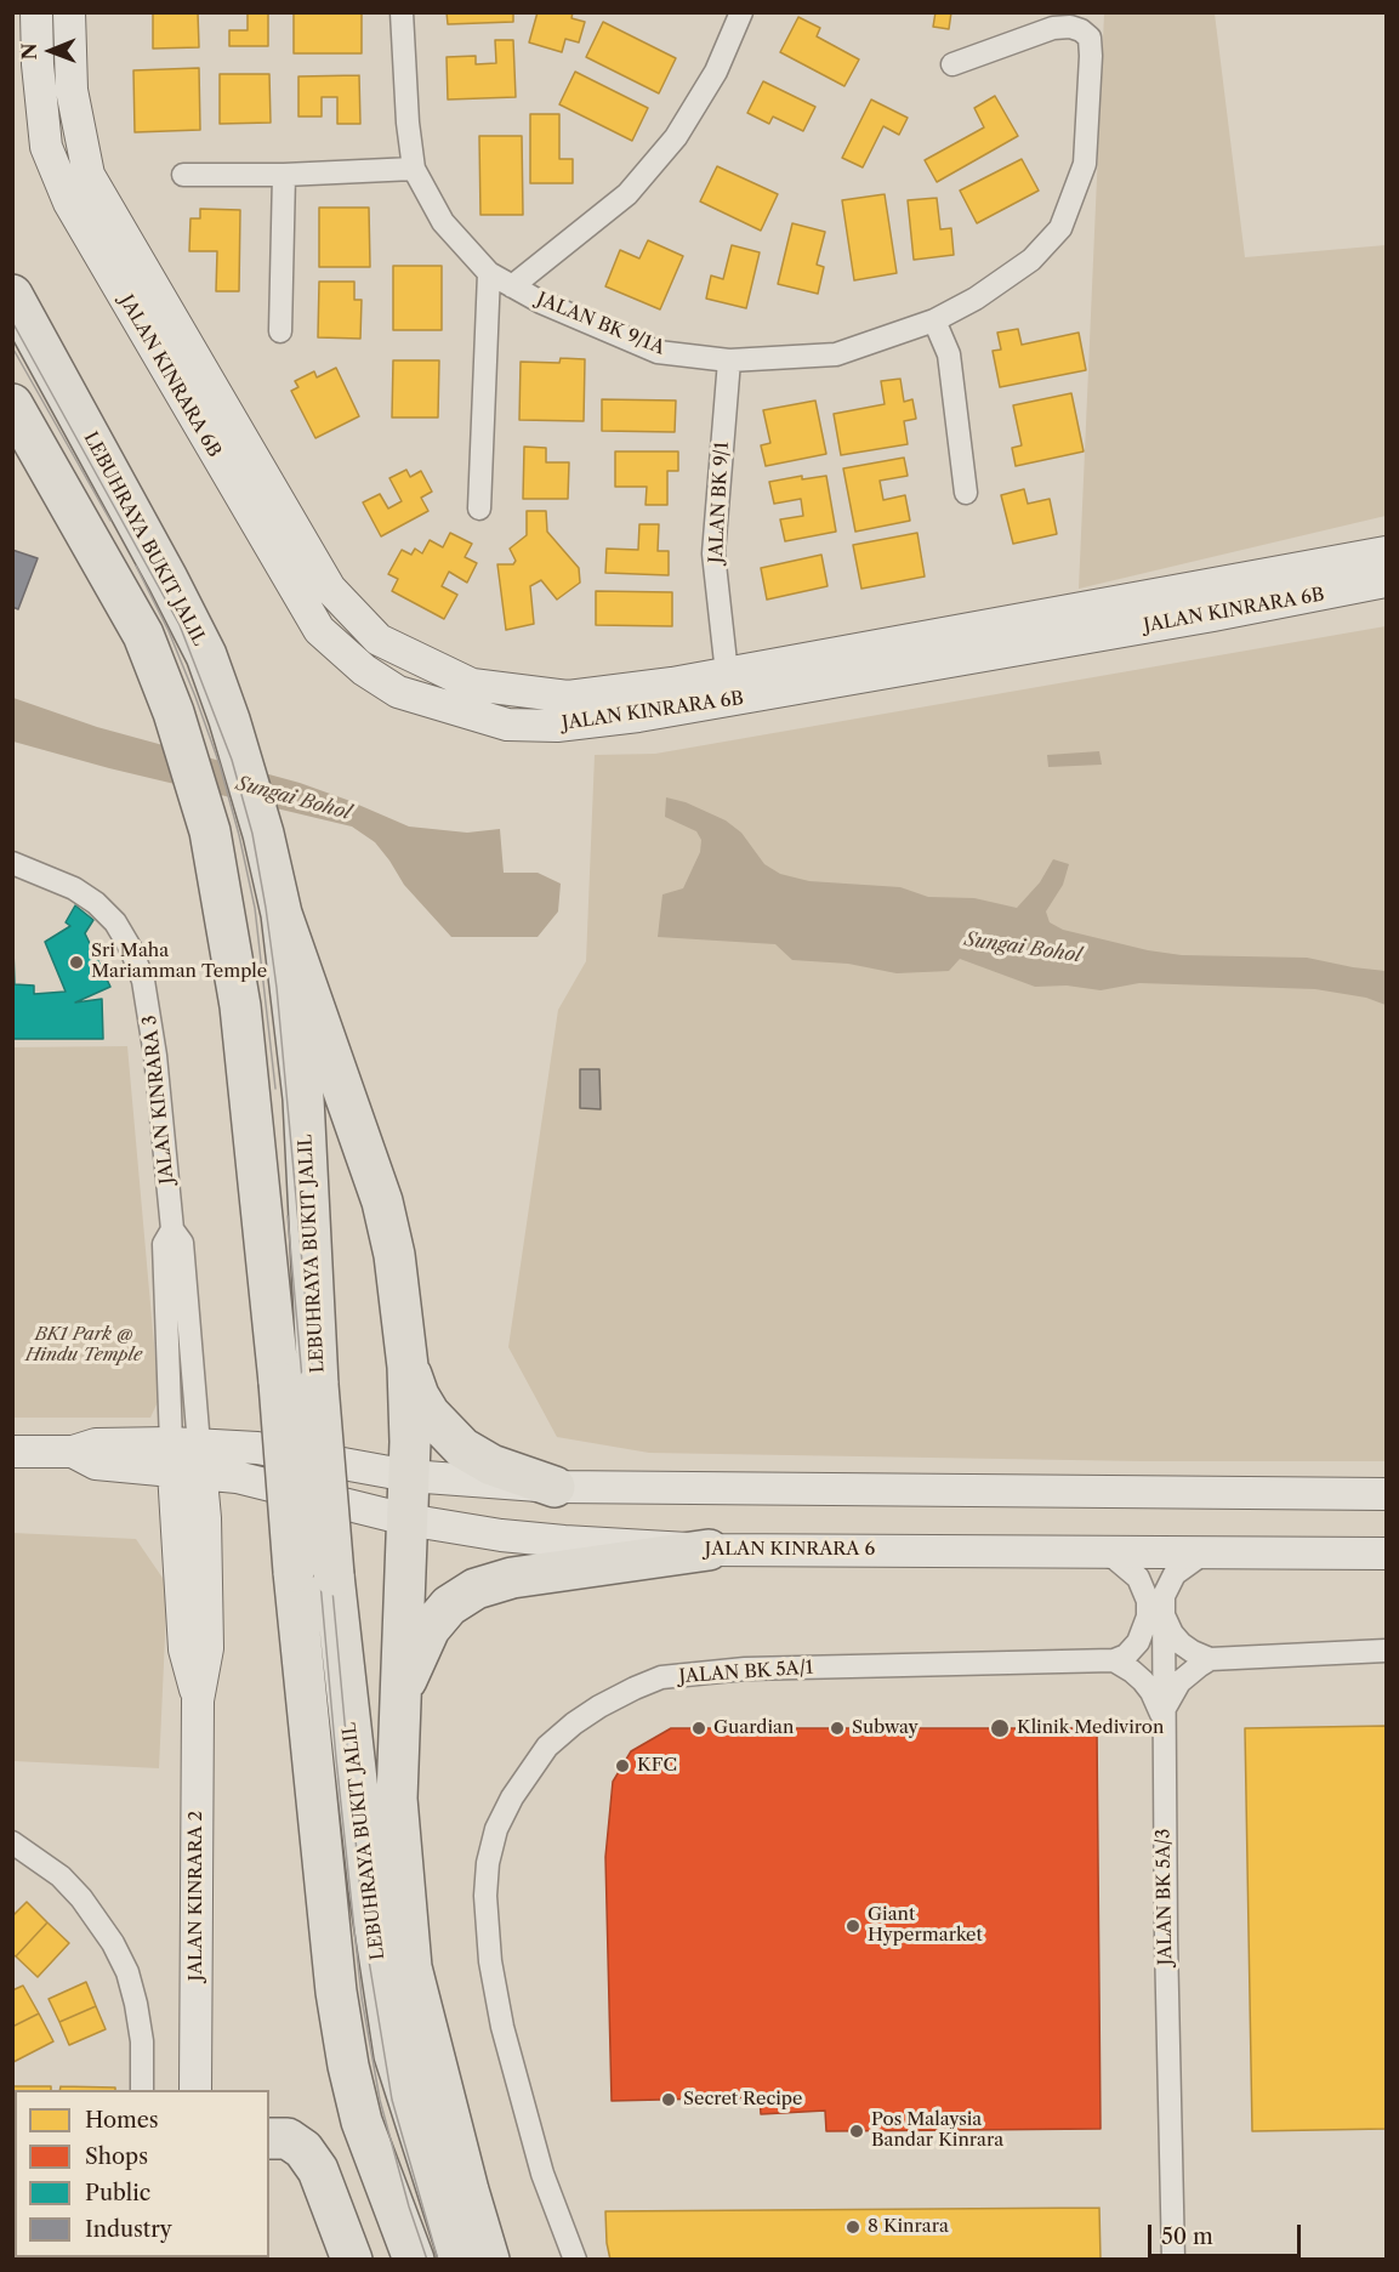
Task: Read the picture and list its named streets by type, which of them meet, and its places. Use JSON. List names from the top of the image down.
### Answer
{
  "streets": {
    "highway": ["LEBUHRAYA BUKIT JALIL"],
    "street": [
      "JALAN BK 9/1A",
      "JALAN KINRARA 6B",
      "JALAN BK 9/1",
      "JALAN KINRARA 3",
      "JALAN KINRARA 6",
      "JALAN BK 5A/1",
      "JALAN KINRARA 2",
      "JALAN BK 5A/3"
    ]
  },
  "crossings": [
    ["JALAN BK 9/1A", "JALAN BK 9/1"],
    ["JALAN KINRARA 6B", "JALAN BK 9/1"],
    ["JALAN KINRARA 3", "JALAN KINRARA 6"],
    ["JALAN KINRARA 3", "JALAN KINRARA 2"],
    ["JALAN KINRARA 6", "JALAN KINRARA 2"],
    ["JALAN KINRARA 6", "JALAN BK 5A/3"]
  ],
  "water": ["Sungai Bohol"],
  "parks": ["BK1 Park @ Hindu Temple"],
  "places": [
    "Sri Maha Mariamman Temple",
    "Guardian",
    "Subway",
    "Klinik Mediviron",
    "KFC",
    "Giant Hypermarket",
    "Secret Recipe",
    "Pos Malaysia Bandar Kinrara",
    "8 Kinrara"
  ],
  "legend": [
    "Homes",
    "Shops",
    "Public",
    "Industry"
  ],
  "scale_bar": "50 m",
  "north": "left"
}
